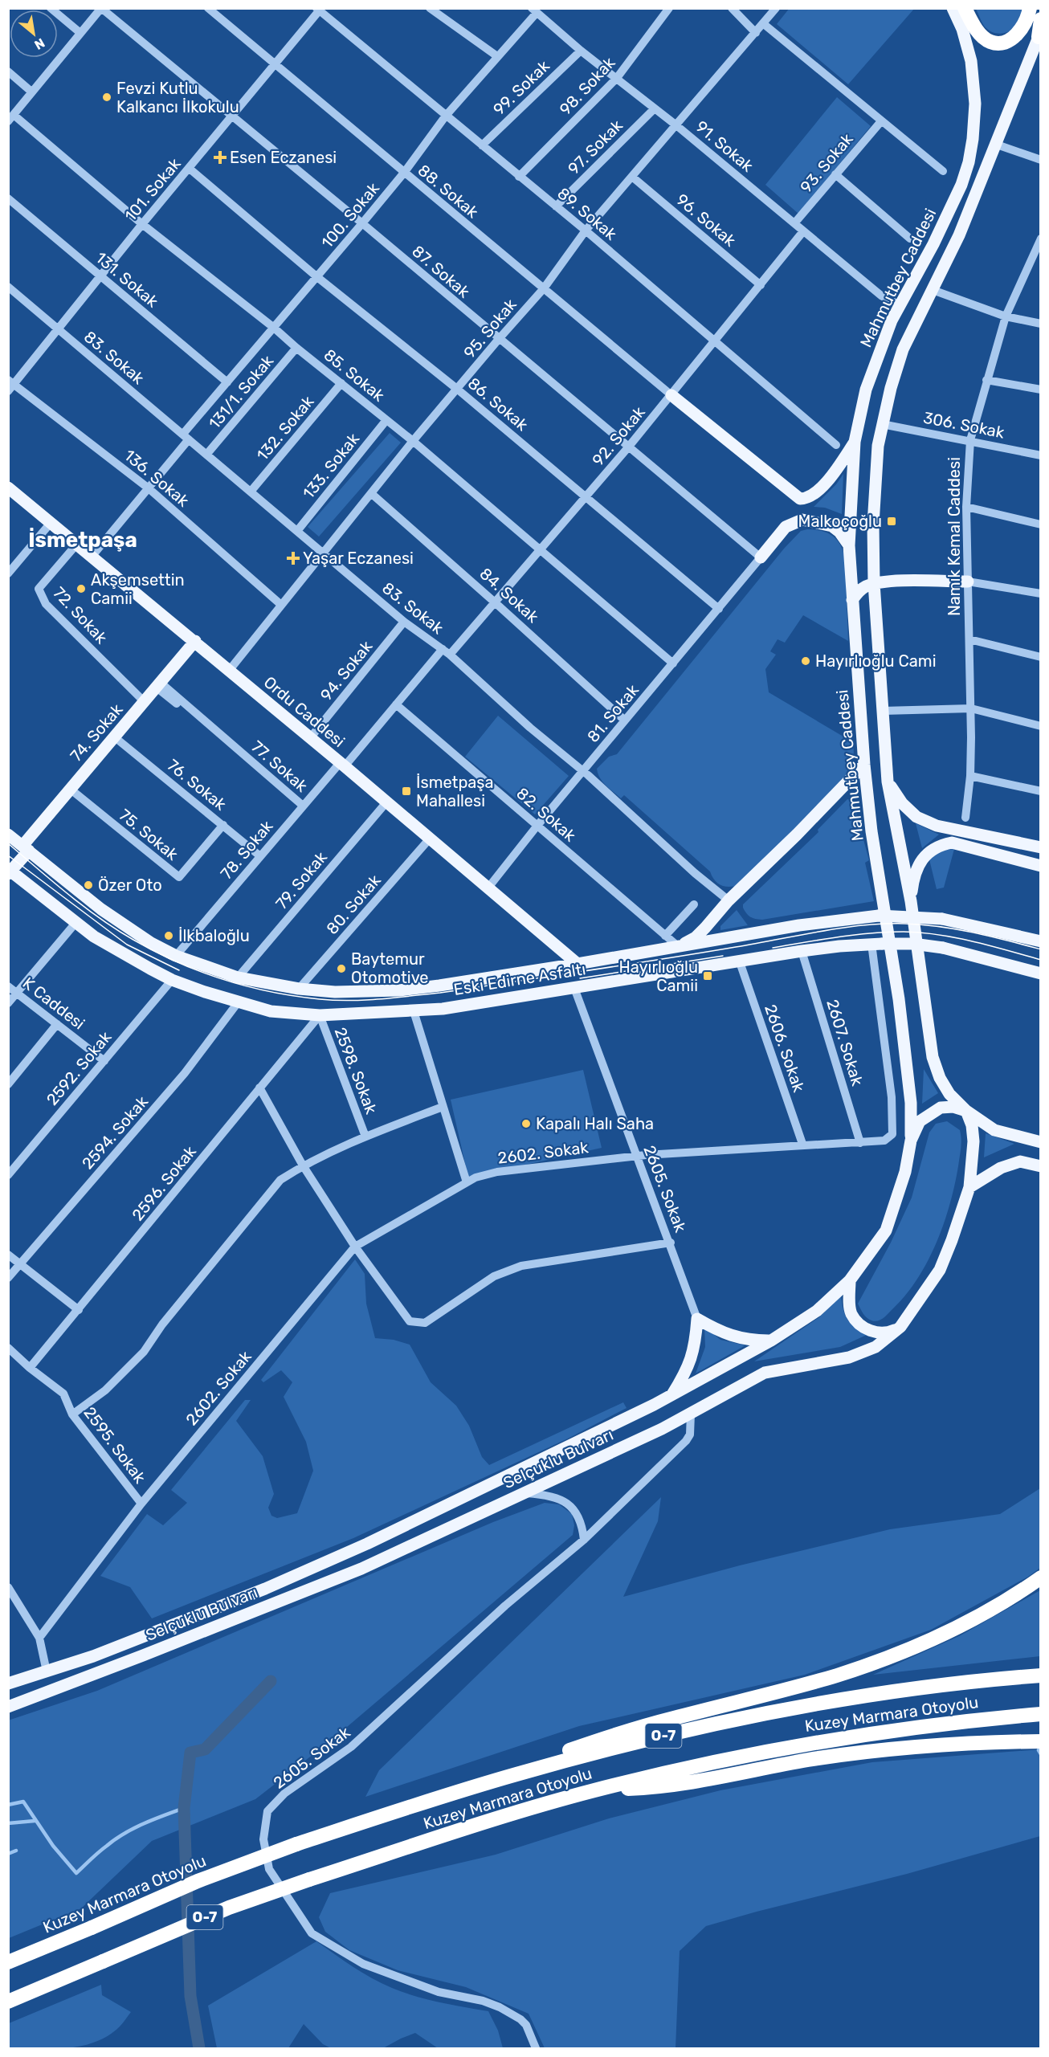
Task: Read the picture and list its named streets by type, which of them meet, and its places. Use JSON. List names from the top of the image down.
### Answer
{
  "streets": {
    "highway": ["Kuzey Marmara Otoyolu", "O-7"],
    "main road": [
      "Mahmutbey Caddesi",
      "Ordu Caddesi",
      "74. Sokak",
      "Eski Edirne Asfaltı",
      "Selçuklu Bulvarı"
    ],
    "street": [
      "98. Sokak",
      "99. Sokak",
      "91. Sokak",
      "97. Sokak",
      "93. Sokak",
      "101. Sokak",
      "88. Sokak",
      "89. Sokak",
      "100. Sokak",
      "96. Sokak",
      "87. Sokak",
      "131. Sokak",
      "95. Sokak",
      "83. Sokak",
      "85. Sokak",
      "131/1. Sokak",
      "86. Sokak",
      "306. Sokak",
      "132. Sokak",
      "92. Sokak",
      "133. Sokak",
      "136. Sokak",
      "Namık Kemal Caddesi",
      "84. Sokak",
      "72. Sokak",
      "94. Sokak",
      "81. Sokak",
      "77. Sokak",
      "76. Sokak",
      "82. Sokak",
      "75. Sokak",
      "78. Sokak",
      "79. Sokak",
      "80. Sokak",
      "K Caddesi",
      "2607. Sokak",
      "2606. Sokak",
      "2592. Sokak",
      "2598. Sokak",
      "2594. Sokak",
      "2602. Sokak",
      "2596. Sokak",
      "2605. Sokak",
      "2595. Sokak"
    ]
  },
  "crossings": [
    ["98. Sokak", "91. Sokak"],
    ["98. Sokak", "89. Sokak"],
    ["99. Sokak", "91. Sokak"],
    ["99. Sokak", "89. Sokak"],
    ["91. Sokak", "97. Sokak"],
    ["91. Sokak", "93. Sokak"],
    ["91. Sokak", "100. Sokak"],
    ["91. Sokak", "Mahmutbey Caddesi"],
    ["91. Sokak", "95. Sokak"],
    ["91. Sokak", "92. Sokak"],
    ["97. Sokak", "89. Sokak"],
    ["101. Sokak", "88. Sokak"],
    ["101. Sokak", "89. Sokak"],
    ["101. Sokak", "87. Sokak"],
    ["101. Sokak", "131. Sokak"],
    ["101. Sokak", "83. Sokak"],
    ["101. Sokak", "85. Sokak"],
    ["101. Sokak", "86. Sokak"],
    ["101. Sokak", "136. Sokak"],
    ["88. Sokak", "100. Sokak"],
    ["88. Sokak", "95. Sokak"],
    ["88. Sokak", "92. Sokak"],
    ["89. Sokak", "100. Sokak"],
    ["89. Sokak", "95. Sokak"],
    ["89. Sokak", "92. Sokak"],
    ["100. Sokak", "87. Sokak"],
    ["100. Sokak", "131. Sokak"],
    ["100. Sokak", "83. Sokak"],
    ["100. Sokak", "85. Sokak"],
    ["100. Sokak", "86. Sokak"],
    ["100. Sokak", "136. Sokak"],
    ["100. Sokak", "Ordu Caddesi"],
    ["96. Sokak", "95. Sokak"],
    ["96. Sokak", "92. Sokak"],
    ["87. Sokak", "95. Sokak"],
    ["87. Sokak", "92. Sokak"],
    ["87. Sokak", "81. Sokak"],
    ["Mahmutbey Caddesi", "Selçuklu Bulvarı"],
    ["95. Sokak", "83. Sokak"],
    ["95. Sokak", "85. Sokak"],
    ["95. Sokak", "86. Sokak"],
    ["95. Sokak", "136. Sokak"],
    ["95. Sokak", "84. Sokak"],
    ["95. Sokak", "Ordu Caddesi"],
    ["83. Sokak", "131/1. Sokak"],
    ["83. Sokak", "132. Sokak"],
    ["83. Sokak", "92. Sokak"],
    ["83. Sokak", "133. Sokak"],
    ["83. Sokak", "94. Sokak"],
    ["83. Sokak", "81. Sokak"],
    ["85. Sokak", "131/1. Sokak"],
    ["85. Sokak", "132. Sokak"],
    ["85. Sokak", "92. Sokak"],
    ["85. Sokak", "133. Sokak"],
    ["85. Sokak", "81. Sokak"],
    ["86. Sokak", "92. Sokak"],
    ["86. Sokak", "81. Sokak"],
    ["306. Sokak", "Namık Kemal Caddesi"],
    ["92. Sokak", "84. Sokak"],
    ["92. Sokak", "Ordu Caddesi"],
    ["92. Sokak", "82. Sokak"],
    ["92. Sokak", "78. Sokak"],
    ["84. Sokak", "81. Sokak"],
    ["72. Sokak", "Ordu Caddesi"],
    ["72. Sokak", "74. Sokak"],
    ["94. Sokak", "Ordu Caddesi"],
    ["Ordu Caddesi", "81. Sokak"],
    ["Ordu Caddesi", "74. Sokak"],
    ["Ordu Caddesi", "78. Sokak"],
    ["Ordu Caddesi", "79. Sokak"],
    ["Ordu Caddesi", "80. Sokak"],
    ["Ordu Caddesi", "Eski Edirne Asfaltı"],
    ["81. Sokak", "82. Sokak"],
    ["74. Sokak", "77. Sokak"],
    ["74. Sokak", "76. Sokak"],
    ["74. Sokak", "75. Sokak"],
    ["74. Sokak", "Eski Edirne Asfaltı"],
    ["77. Sokak", "78. Sokak"],
    ["76. Sokak", "75. Sokak"],
    ["76. Sokak", "78. Sokak"],
    ["82. Sokak", "Eski Edirne Asfaltı"],
    ["78. Sokak", "Eski Edirne Asfaltı"],
    ["79. Sokak", "Eski Edirne Asfaltı"],
    ["80. Sokak", "Eski Edirne Asfaltı"],
    ["Eski Edirne Asfaltı", "2607. Sokak"],
    ["Eski Edirne Asfaltı", "2606. Sokak"],
    ["Eski Edirne Asfaltı", "2592. Sokak"],
    ["Eski Edirne Asfaltı", "2598. Sokak"],
    ["Eski Edirne Asfaltı", "2594. Sokak"],
    ["Eski Edirne Asfaltı", "2602. Sokak"],
    ["Eski Edirne Asfaltı", "2596. Sokak"],
    ["Eski Edirne Asfaltı", "2605. Sokak"],
    ["K Caddesi", "2592. Sokak"],
    ["2607. Sokak", "2602. Sokak"],
    ["2606. Sokak", "2602. Sokak"],
    ["2598. Sokak", "2596. Sokak"],
    ["2602. Sokak", "2605. Sokak"],
    ["2602. Sokak", "2595. Sokak"],
    ["2596. Sokak", "2595. Sokak"],
    ["2605. Sokak", "Selçuklu Bulvarı"]
  ],
  "districts": ["İsmetpaşa"],
  "places": {
    "other": [
      "Fevzi Kutlu Kalkancı İlkokulu",
      "Akşemsettin Camii",
      "Hayırlıoğlu Cami",
      "Özer Oto",
      "İlkbaloğlu",
      "Baytemur Otomotive",
      "Kapalı Halı Saha"
    ],
    "health": ["Esen Eczanesi", "Yaşar Eczanesi"],
    "transit": ["Malkoçoğlu", "İsmetpaşa Mahallesi", "Hayırlıoğlu Camii"]
  },
  "north": "bottom right"
}
